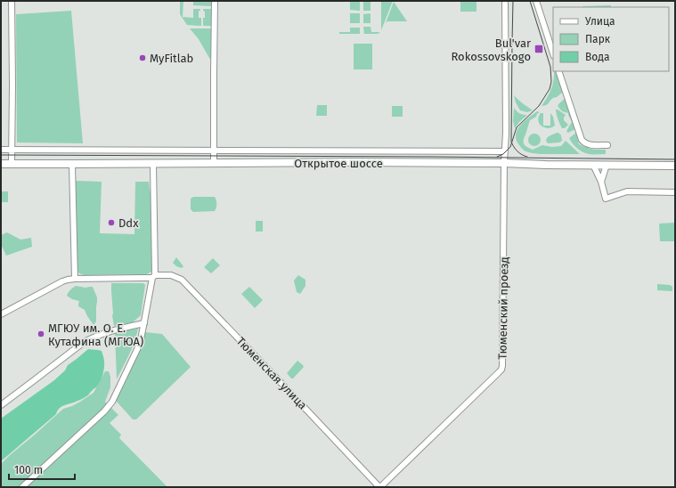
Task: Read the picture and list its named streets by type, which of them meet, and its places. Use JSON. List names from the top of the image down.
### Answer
{
  "streets": {
    "main road": ["Открытое шоссе"],
    "street": ["Тюменский проезд", "Тюменская улица"]
  },
  "crossings": [
    ["Открытое шоссе", "Тюменский проезд"],
    ["Тюменский проезд", "Тюменская улица"]
  ],
  "places": {
    "transit": ["Bul'var Rokossovskogo"],
    "other": ["MyFitlab", "Ddx", "МГЮУ им. О. Е. Кутафина (МГЮА)"]
  },
  "legend": ["Улица", "Парк", "Вода"],
  "scale_bar": "100 m"
}
